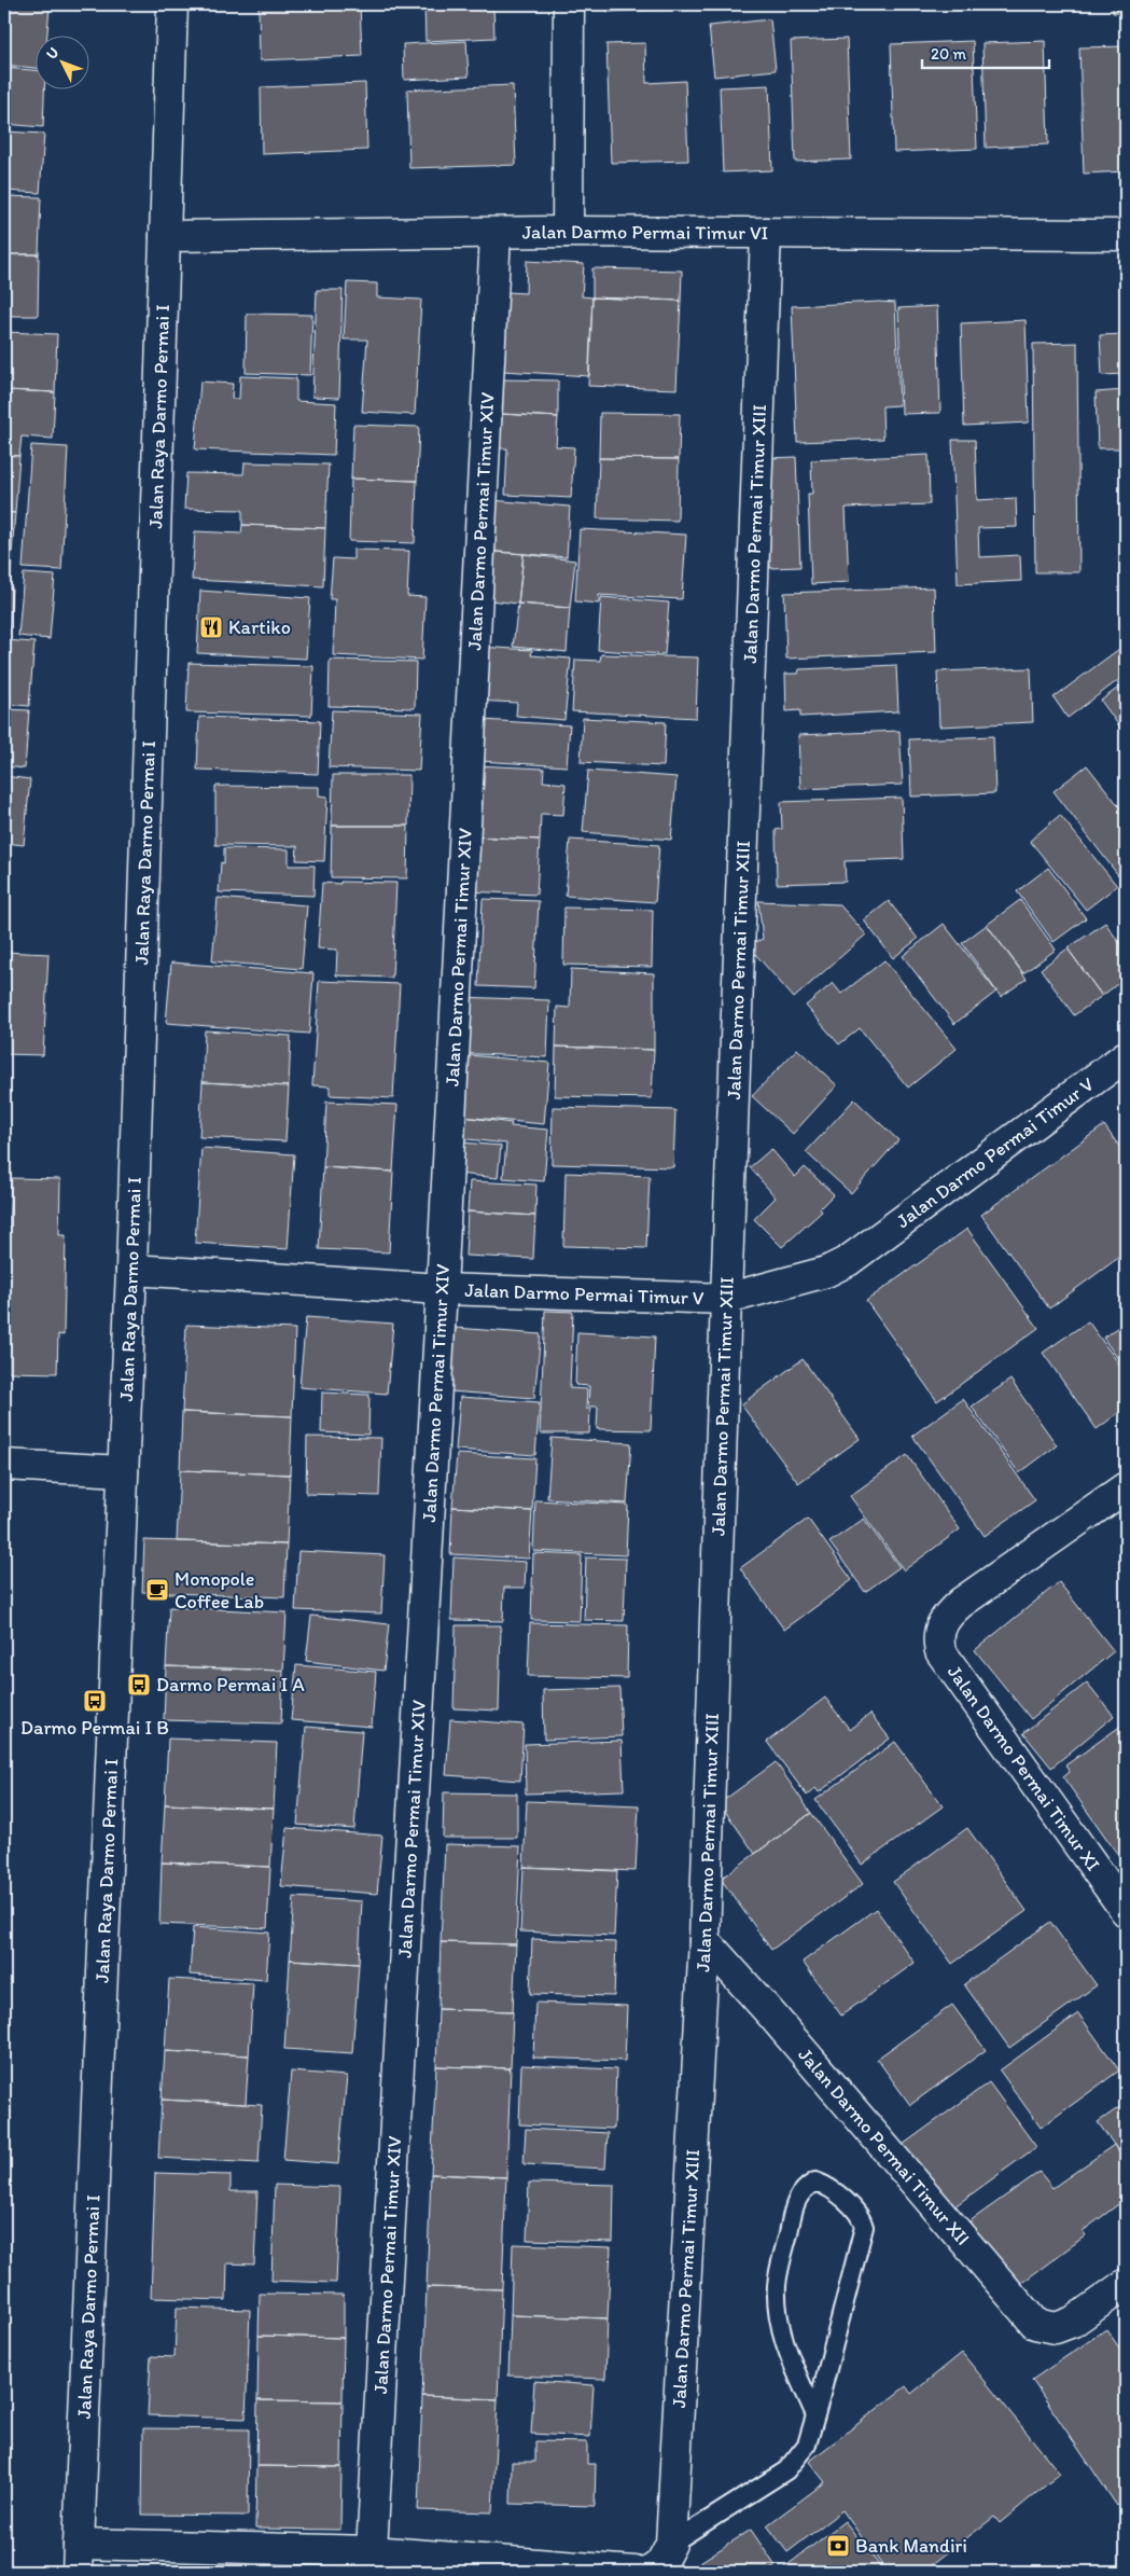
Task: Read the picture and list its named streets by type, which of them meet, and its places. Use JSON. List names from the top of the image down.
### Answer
{
  "streets": {
    "street": [
      "Jalan Darmo Permai Timur VI",
      "Jalan Raya Darmo Permai I",
      "Jalan Darmo Permai Timur XIV",
      "Jalan Darmo Permai Timur XIII",
      "Jalan Darmo Permai Timur V",
      "Jalan Darmo Permai Timur XI",
      "Jalan Darmo Permai Timur XII"
    ]
  },
  "crossings": [
    ["Jalan Darmo Permai Timur VI", "Jalan Raya Darmo Permai I"],
    ["Jalan Darmo Permai Timur VI", "Jalan Darmo Permai Timur XIV"],
    ["Jalan Darmo Permai Timur VI", "Jalan Darmo Permai Timur XIII"],
    ["Jalan Raya Darmo Permai I", "Jalan Darmo Permai Timur V"],
    ["Jalan Darmo Permai Timur XIV", "Jalan Darmo Permai Timur V"],
    ["Jalan Darmo Permai Timur XIII", "Jalan Darmo Permai Timur V"],
    ["Jalan Darmo Permai Timur XIII", "Jalan Darmo Permai Timur XII"]
  ],
  "places": {
    "restaurant": ["Kartiko"],
    "cafe": ["Monopole Coffee Lab"],
    "bus stop": ["Darmo Permai I A", "Darmo Permai I B"],
    "bank": ["Bank Mandiri"]
  },
  "scale_bar": "20 m",
  "north": "top left"
}
